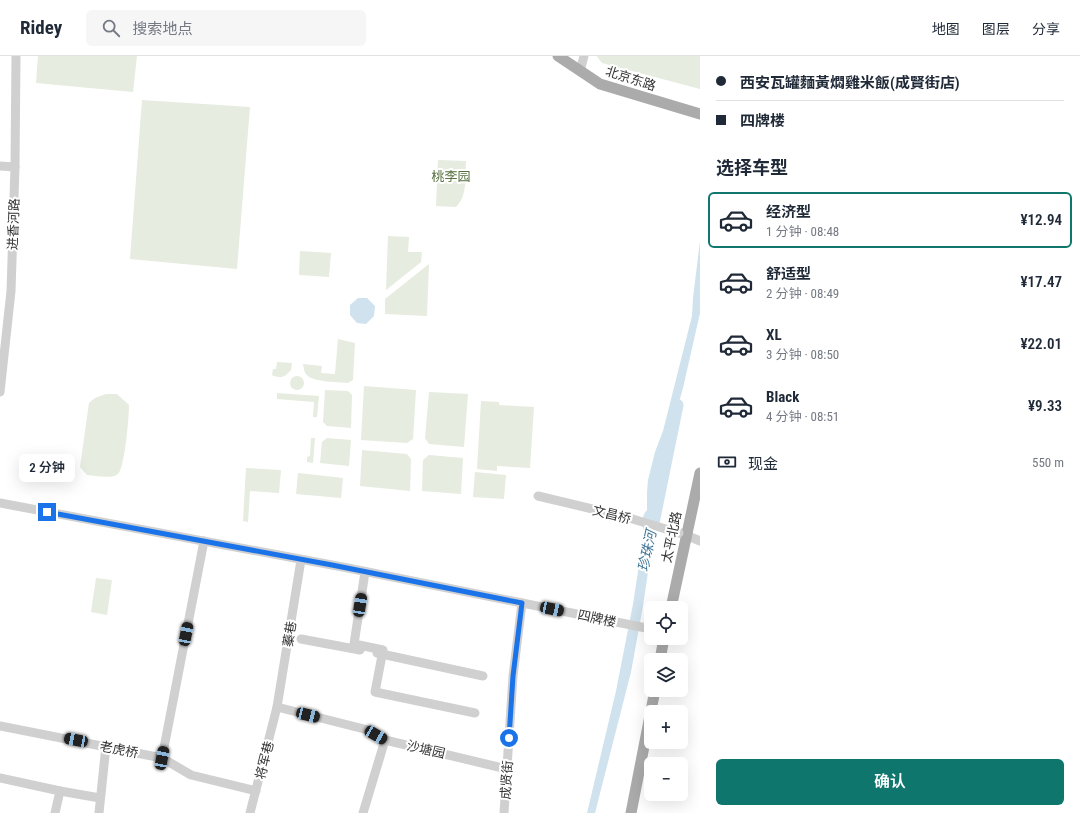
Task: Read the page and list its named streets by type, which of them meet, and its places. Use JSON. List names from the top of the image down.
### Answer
{
  "streets": {
    "main road": ["北京东路", "太平北路"],
    "street": [
      "进香河路",
      "文昌桥",
      "四牌楼",
      "蓁巷",
      "老虎桥",
      "沙塘园",
      "将军巷",
      "成贤街"
    ]
  },
  "crossings": [
    ["文昌桥", "太平北路"],
    ["四牌楼", "蓁巷"],
    ["四牌楼", "成贤街"],
    ["蓁巷", "沙塘园"],
    ["蓁巷", "将军巷"],
    ["老虎桥", "将军巷"],
    ["沙塘园", "将军巷"],
    ["沙塘园", "成贤街"]
  ],
  "water": ["珍珠河"],
  "parks": ["桃李园"],
  "page": {
    "header": "Ridey",
    "search": "搜索地点",
    "nav": ["地图", "图层", "分享"],
    "banner": ["西安瓦罐麵黃燜雞米飯(成賢街店)", "四牌楼"],
    "heading": "选择车型",
    "list": [
      {
        "name": "经济型",
        "note": "1 分钟 · 08:48",
        "value": "¥12.94"
      },
      {
        "name": "舒适型",
        "note": "2 分钟 · 08:49",
        "value": "¥17.47"
      },
      {
        "name": "XL",
        "note": "3 分钟 · 08:50",
        "value": "¥22.01"
      },
      {
        "name": "Black",
        "note": "4 分钟 · 08:51",
        "value": "¥9.33"
      }
    ],
    "pay": ["现金", "550 m"],
    "bubble": "2 分钟",
    "map_buttons": ["+", "−"],
    "buttons": "确认"
  }
}
